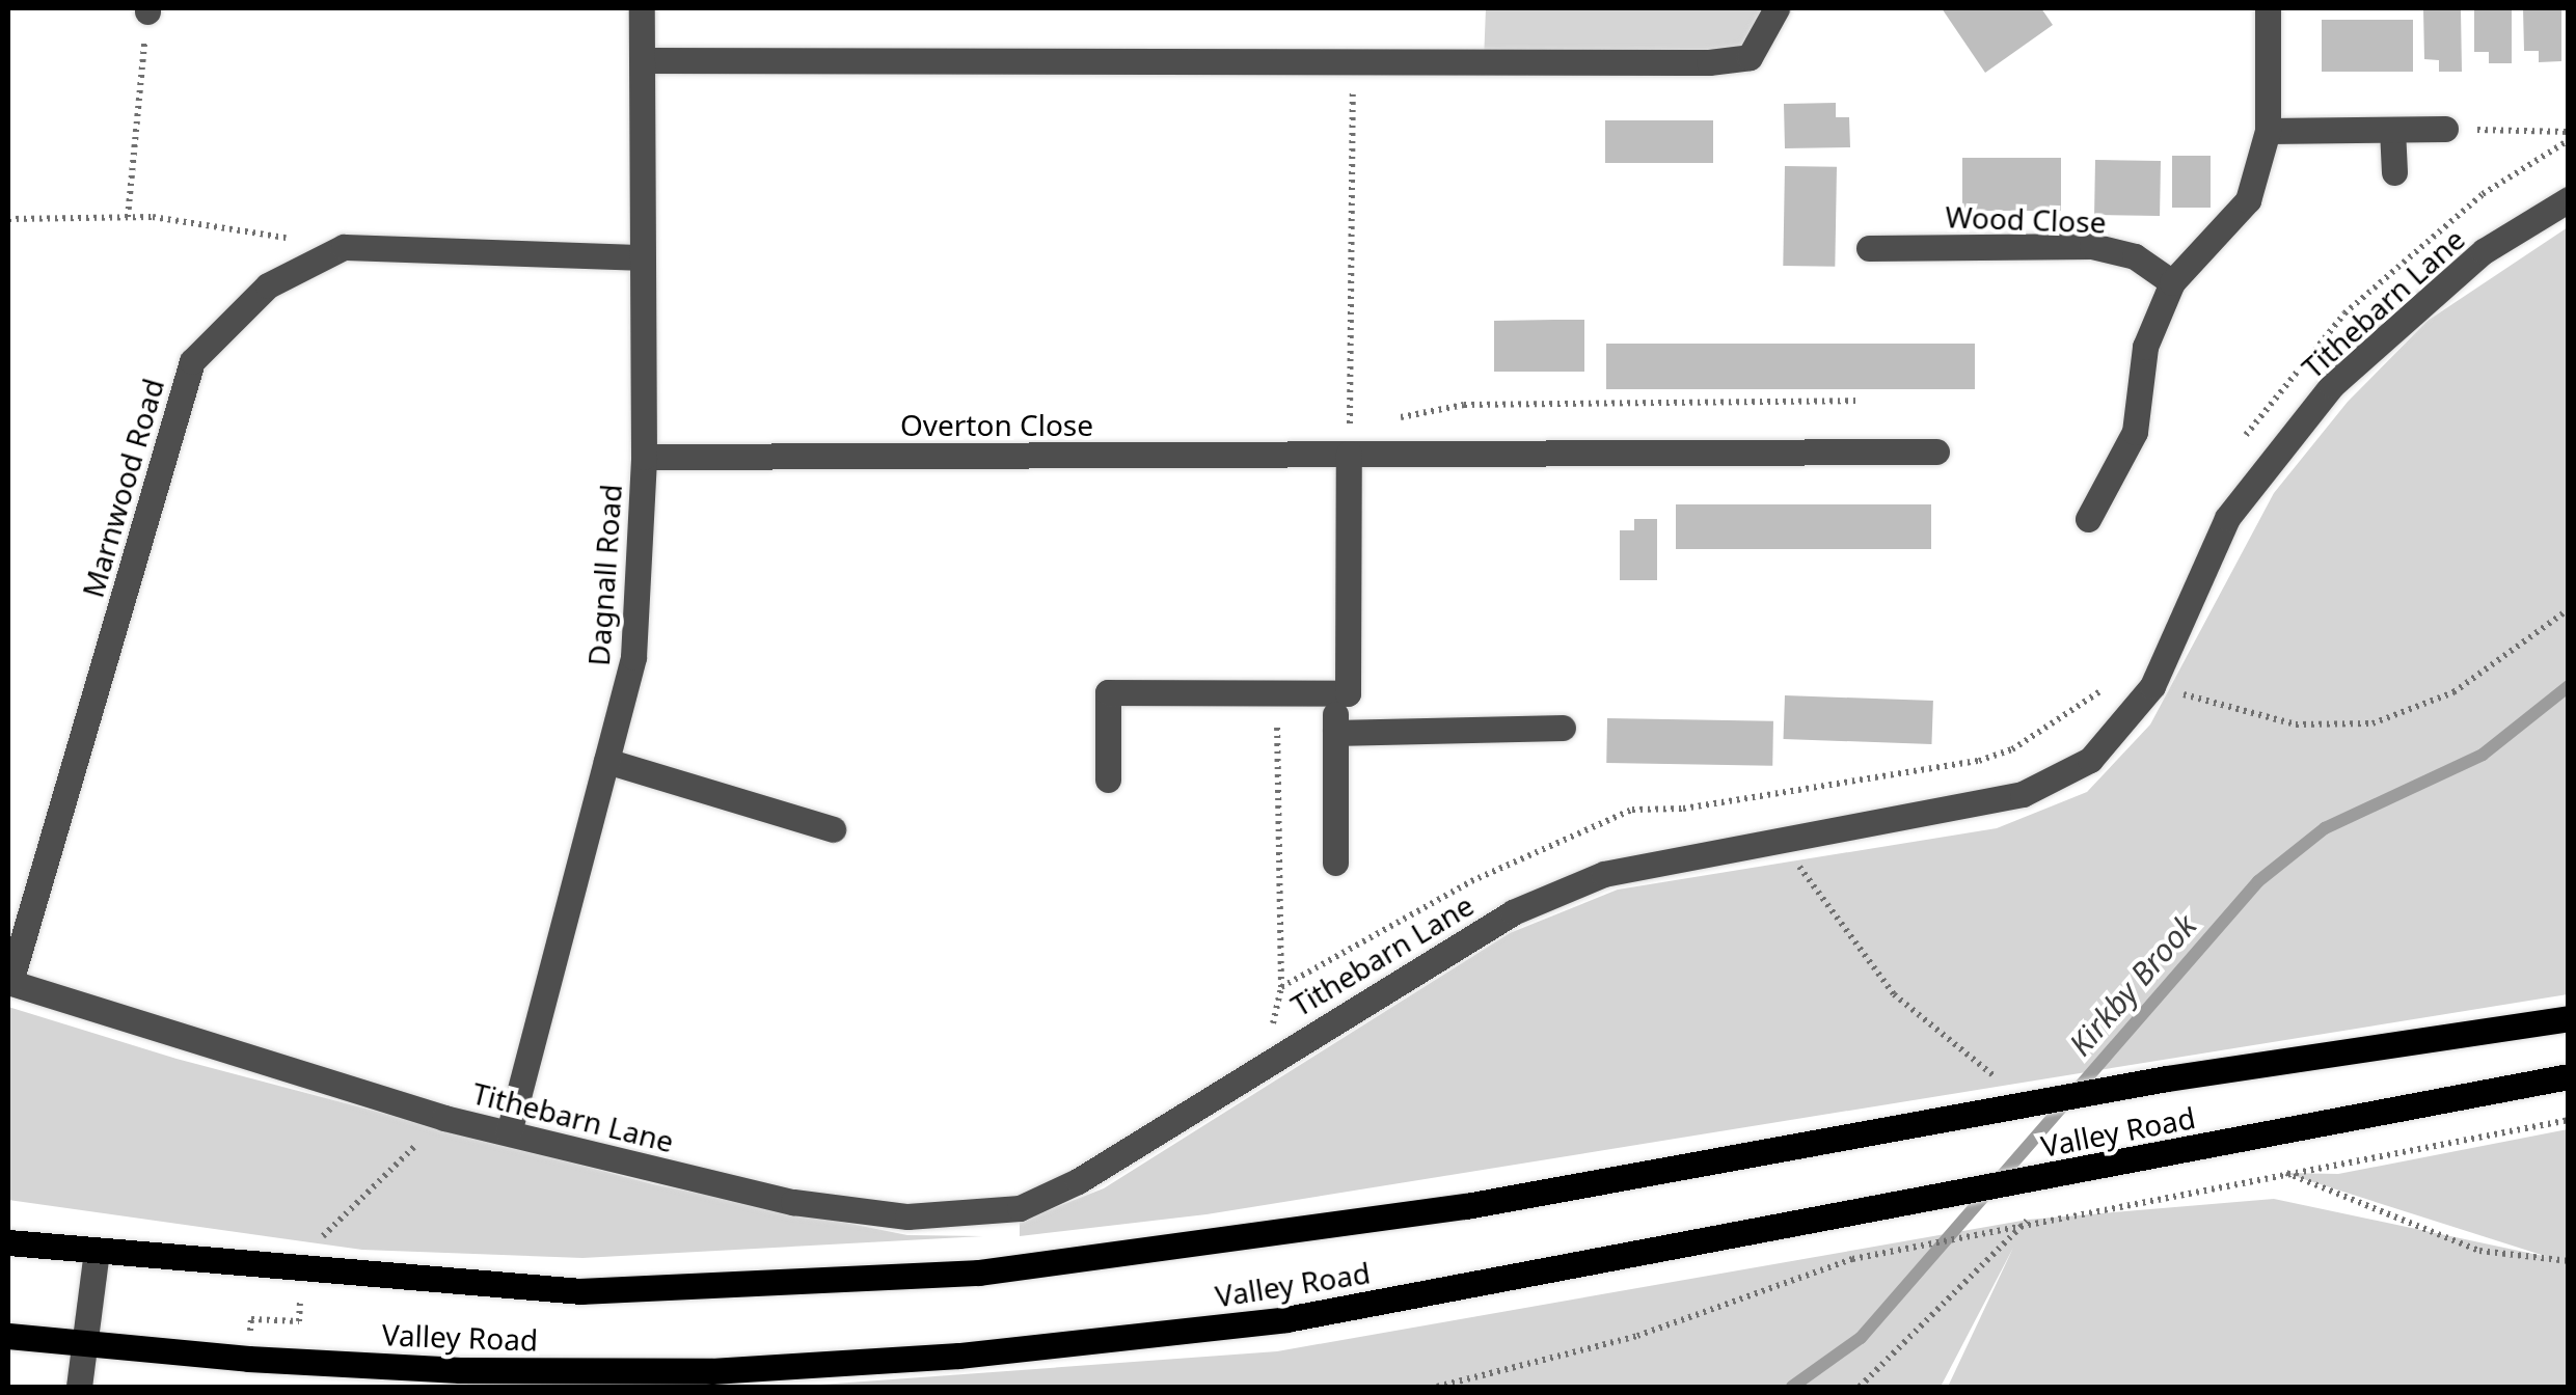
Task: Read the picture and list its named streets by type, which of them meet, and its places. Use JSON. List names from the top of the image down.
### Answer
{
  "streets": {
    "main road": ["Valley Road"],
    "street": [
      "Wood Close",
      "Tithebarn Lane",
      "Overton Close",
      "Marnwood Road",
      "Dagnall Road"
    ]
  },
  "crossings": [
    ["Tithebarn Lane", "Marnwood Road"],
    ["Tithebarn Lane", "Dagnall Road"],
    ["Overton Close", "Dagnall Road"],
    ["Marnwood Road", "Dagnall Road"]
  ],
  "water": ["Kirkby Brook"]
}
